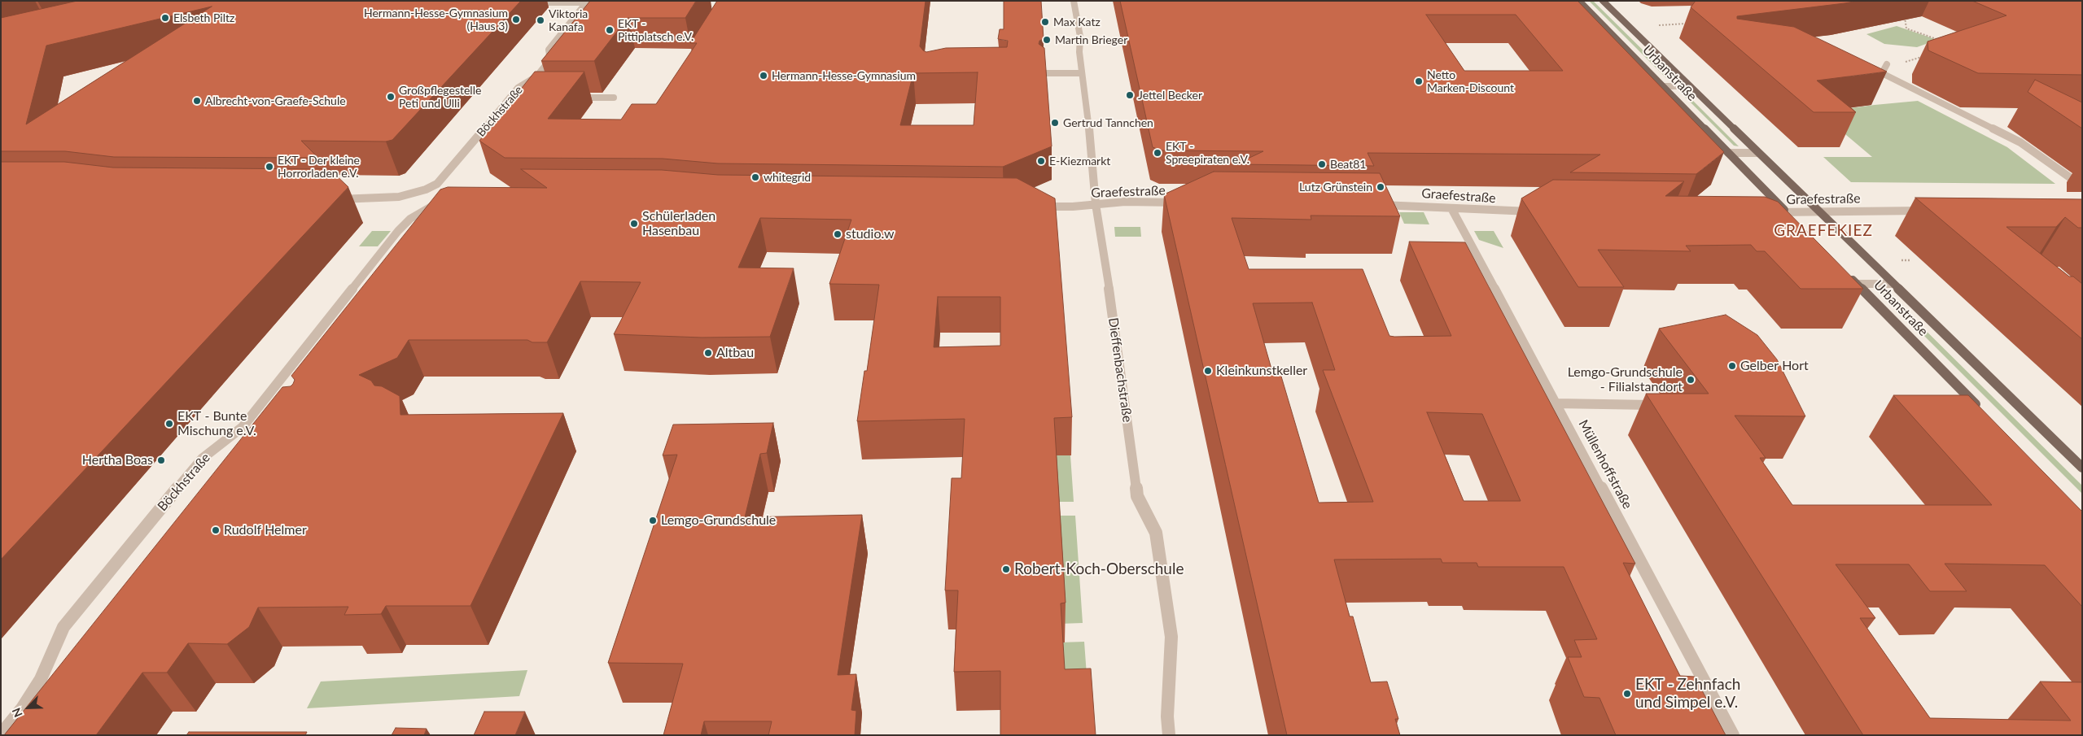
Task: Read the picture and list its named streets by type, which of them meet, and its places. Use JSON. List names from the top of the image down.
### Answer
{
  "streets": {
    "main road": ["Urbanstraße"],
    "street": [
      "Böckhstraße",
      "Graefestraße",
      "Dieffenbachstraße",
      "Müllenhoffstraße"
    ]
  },
  "crossings": [
    ["Urbanstraße", "Graefestraße"],
    ["Graefestraße", "Dieffenbachstraße"],
    ["Graefestraße", "Müllenhoffstraße"]
  ],
  "districts": ["GRAEFEKIEZ"],
  "places": [
    "Elsbeth Piltz",
    "Hermann-Hesse-Gymnasium (Haus 3)",
    "Viktoria Kanafa",
    "Max Katz",
    "EKT - Pittiplatsch e.V.",
    "Martin Brieger",
    "Hermann-Hesse-Gymnasium",
    "Netto Marken-Discount",
    "Jettel Becker",
    "Großpflegestelle Peti und Ulli",
    "Albrecht-von-Graefe-Schule",
    "Gertrud Tannchen",
    "EKT - Spreepiraten e.V.",
    "E-Kiezmarkt",
    "Beat81",
    "EKT - Der kleine Horrorladen e.V.",
    "whitegrid",
    "Lutz Grünstein",
    "Schülerladen Hasenbau",
    "studio.w",
    "Altbau",
    "Gelber Hort",
    "Kleinkunstkeller",
    "Lemgo-Grundschule - Filialstandort",
    "EKT - Bunte Mischung e.V.",
    "Hertha Boas",
    "Lemgo-Grundschule",
    "Rudolf Helmer",
    "Robert-Koch-Oberschule",
    "EKT - Zehnfach und Simpel e.V."
  ],
  "north": "bottom left"
}
